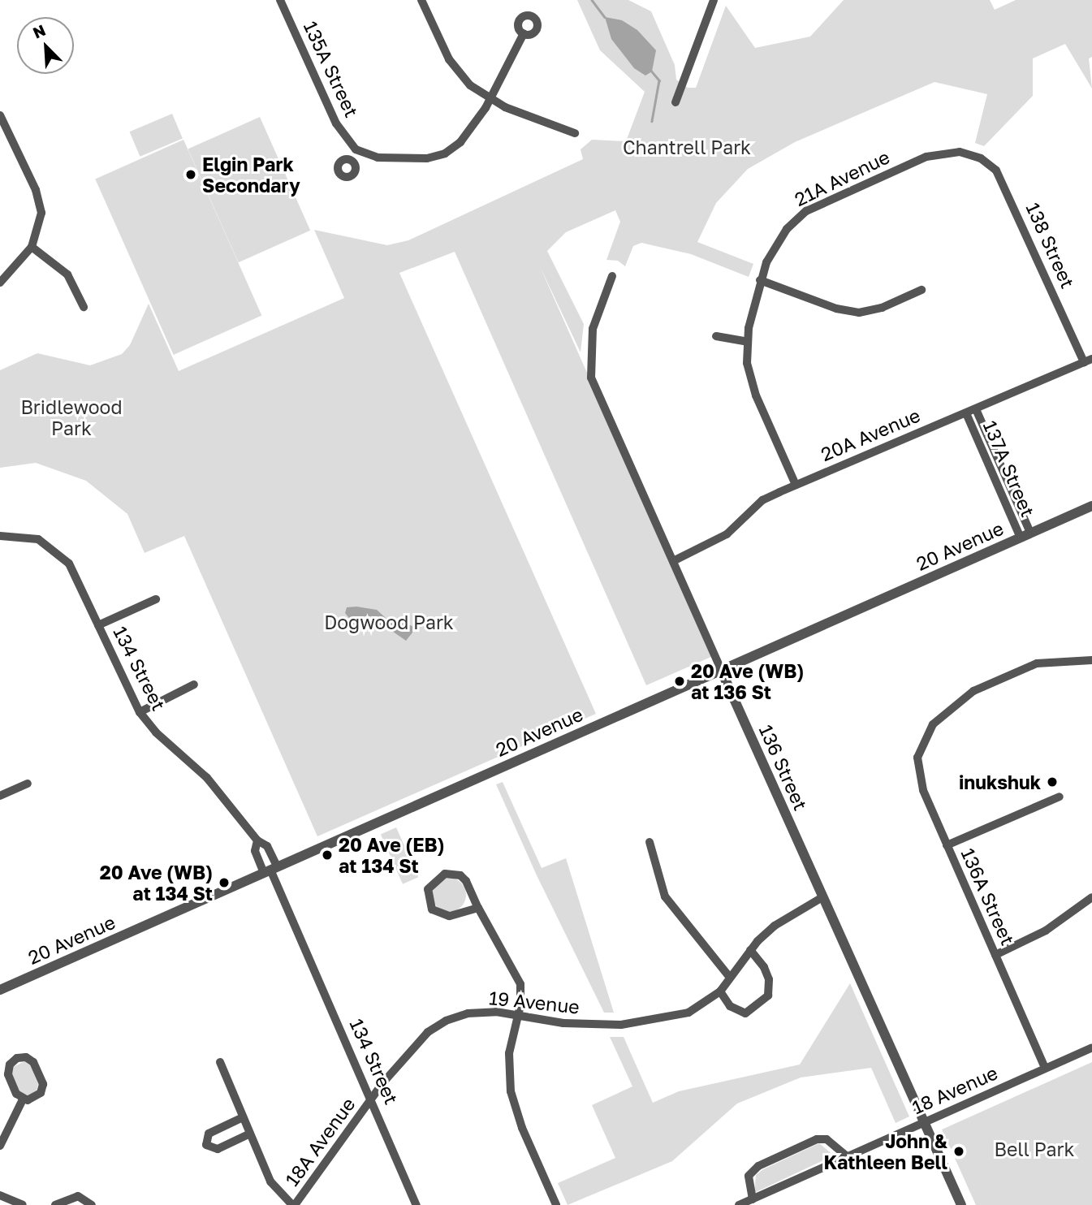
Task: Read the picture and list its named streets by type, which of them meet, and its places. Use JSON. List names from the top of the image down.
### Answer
{
  "streets": {
    "street": [
      "135A Street",
      "21A Avenue",
      "138 Street",
      "20A Avenue",
      "137A Street",
      "20 Avenue",
      "134 Street",
      "136 Street",
      "136A Street",
      "19 Avenue",
      "18 Avenue",
      "18A Avenue"
    ]
  },
  "crossings": [
    ["21A Avenue", "138 Street"],
    ["138 Street", "20A Avenue"],
    ["20A Avenue", "137A Street"],
    ["20A Avenue", "136 Street"],
    ["137A Street", "20 Avenue"],
    ["20 Avenue", "134 Street"],
    ["20 Avenue", "136 Street"],
    ["134 Street", "19 Avenue"],
    ["134 Street", "18A Avenue"],
    ["136 Street", "19 Avenue"],
    ["136 Street", "18 Avenue"],
    ["136A Street", "18 Avenue"],
    ["19 Avenue", "18A Avenue"]
  ],
  "parks": [
    "Chantrell Park",
    "Bridlewood Park",
    "Dogwood Park",
    "Bell Park"
  ],
  "places": [
    "Elgin Park Secondary",
    "20 Ave (WB) at 136 St",
    "inukshuk",
    "20 Ave (EB) at 134 St",
    "20 Ave (WB) at 134 St",
    "John & Kathleen Bell"
  ],
  "north": "top left"
}
